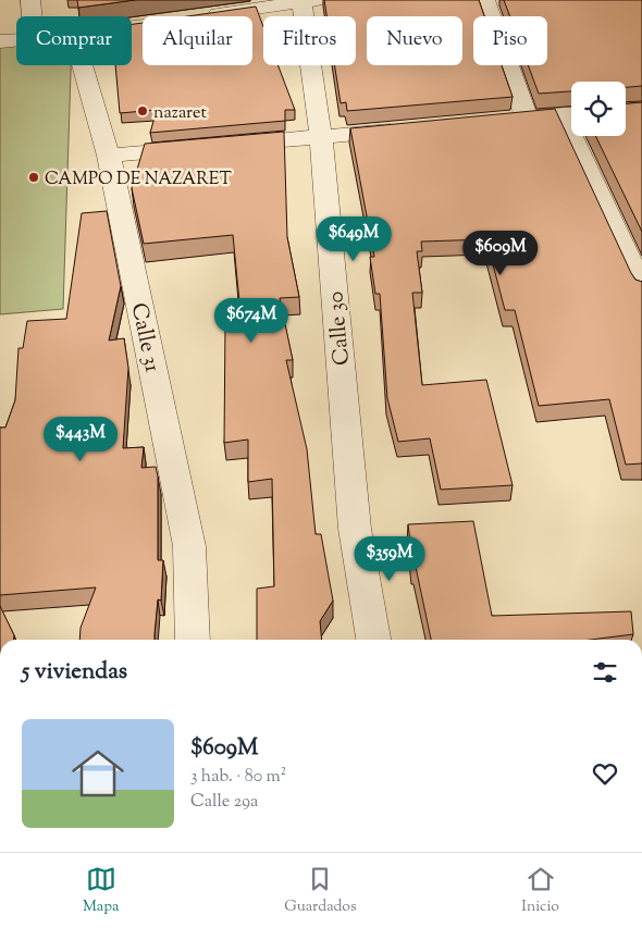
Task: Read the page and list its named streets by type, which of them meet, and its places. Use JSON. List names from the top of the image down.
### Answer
{
  "streets": {
    "street": ["Calle 30", "Calle 31"]
  },
  "places": ["nazaret", "CAMPO DE NAZARET"],
  "page": {
    "chip": [
      "Comprar",
      "Alquilar",
      "Filtros",
      "Nuevo",
      "Piso"
    ],
    "price": [
      "$649M",
      "$609M",
      "$674M",
      "$443M",
      "$359M"
    ],
    "heading": "5 viviendas",
    "list": [
      {
        "name": "$609M",
        "note": "3 hab. · 80 m² · Calle 29a"
      }
    ],
    "tabs": ["Mapa", "Guardados", "Inicio"]
  }
}
